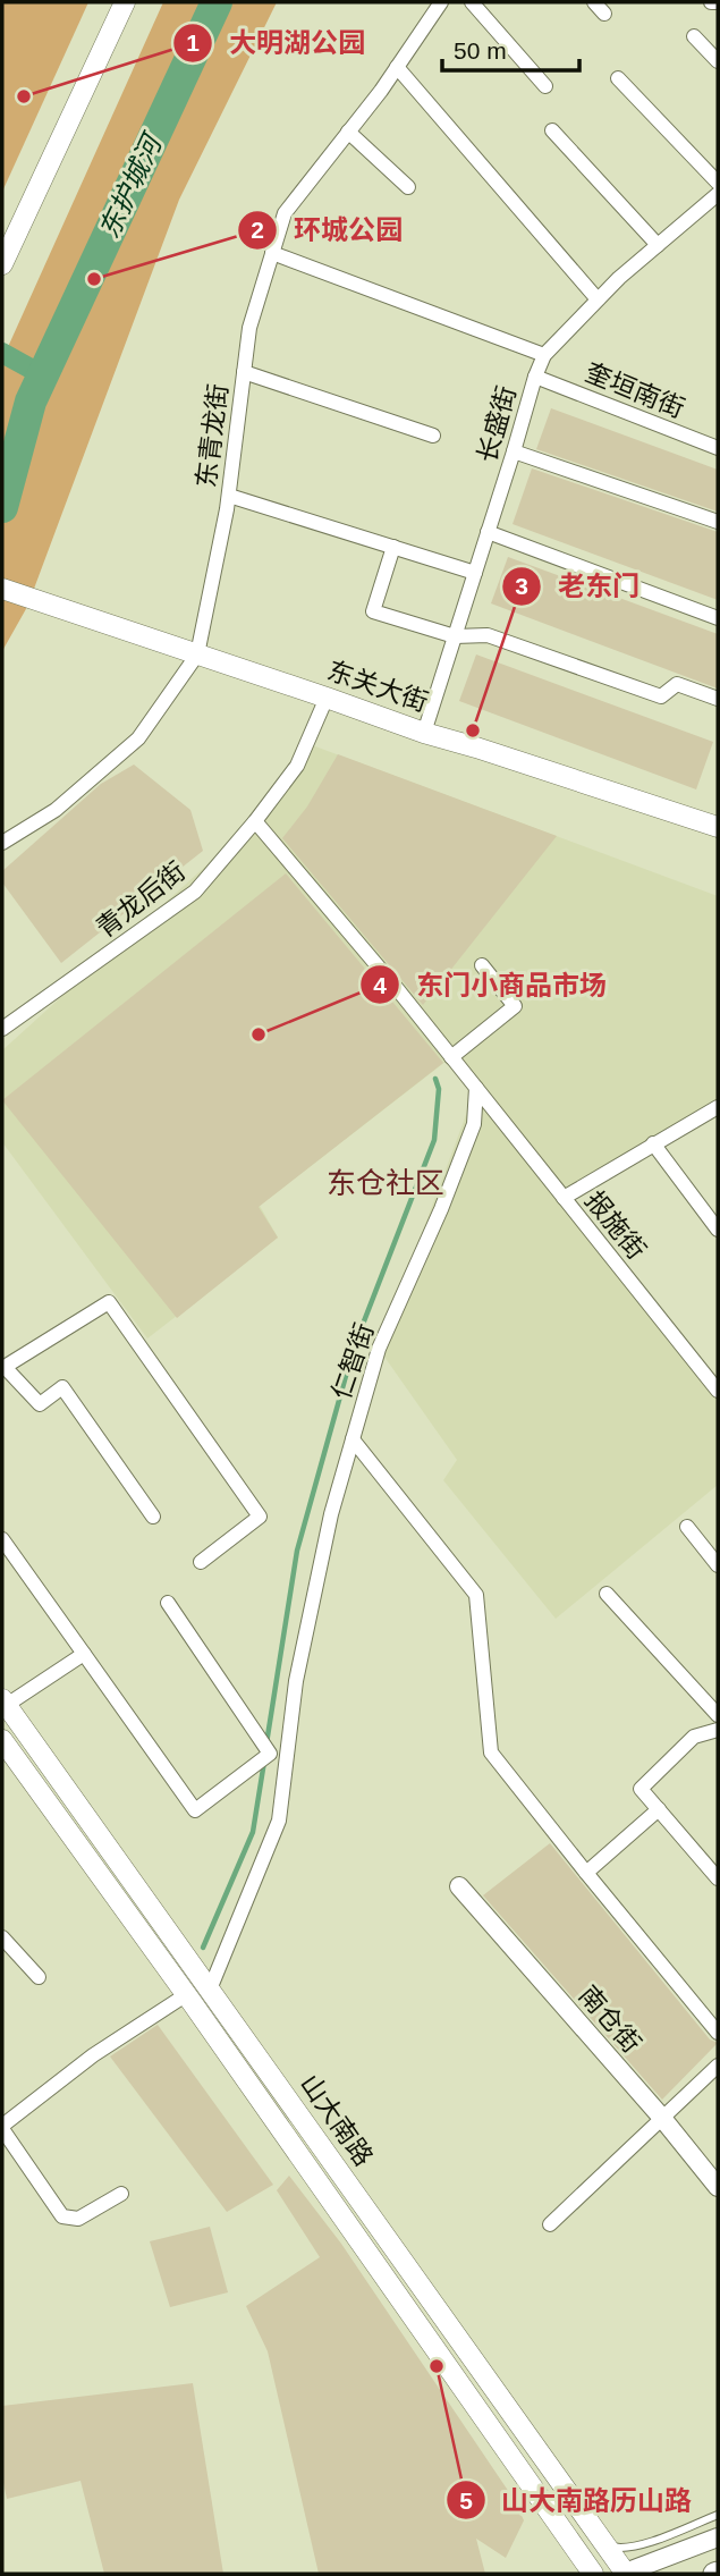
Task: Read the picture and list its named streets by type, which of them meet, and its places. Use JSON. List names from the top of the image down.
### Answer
{
  "streets": {
    "main road": ["东关大街", "山大南路"],
    "street": [
      "奎垣南街",
      "长盛街",
      "东青龙街",
      "青龙后街",
      "报施街",
      "仁智街",
      "南仓街"
    ]
  },
  "crossings": [
    ["奎垣南街", "长盛街"],
    ["长盛街", "东关大街"],
    ["东青龙街", "东关大街"],
    ["东关大街", "青龙后街"],
    ["报施街", "仁智街"],
    ["仁智街", "山大南路"]
  ],
  "districts": ["东仓社区"],
  "water": ["东护城河"],
  "places": [
    "大明湖公园",
    "环城公园",
    "老东门",
    "东门小商品市场",
    "山大南路历山路"
  ],
  "scale_bar": "50 m"
}
